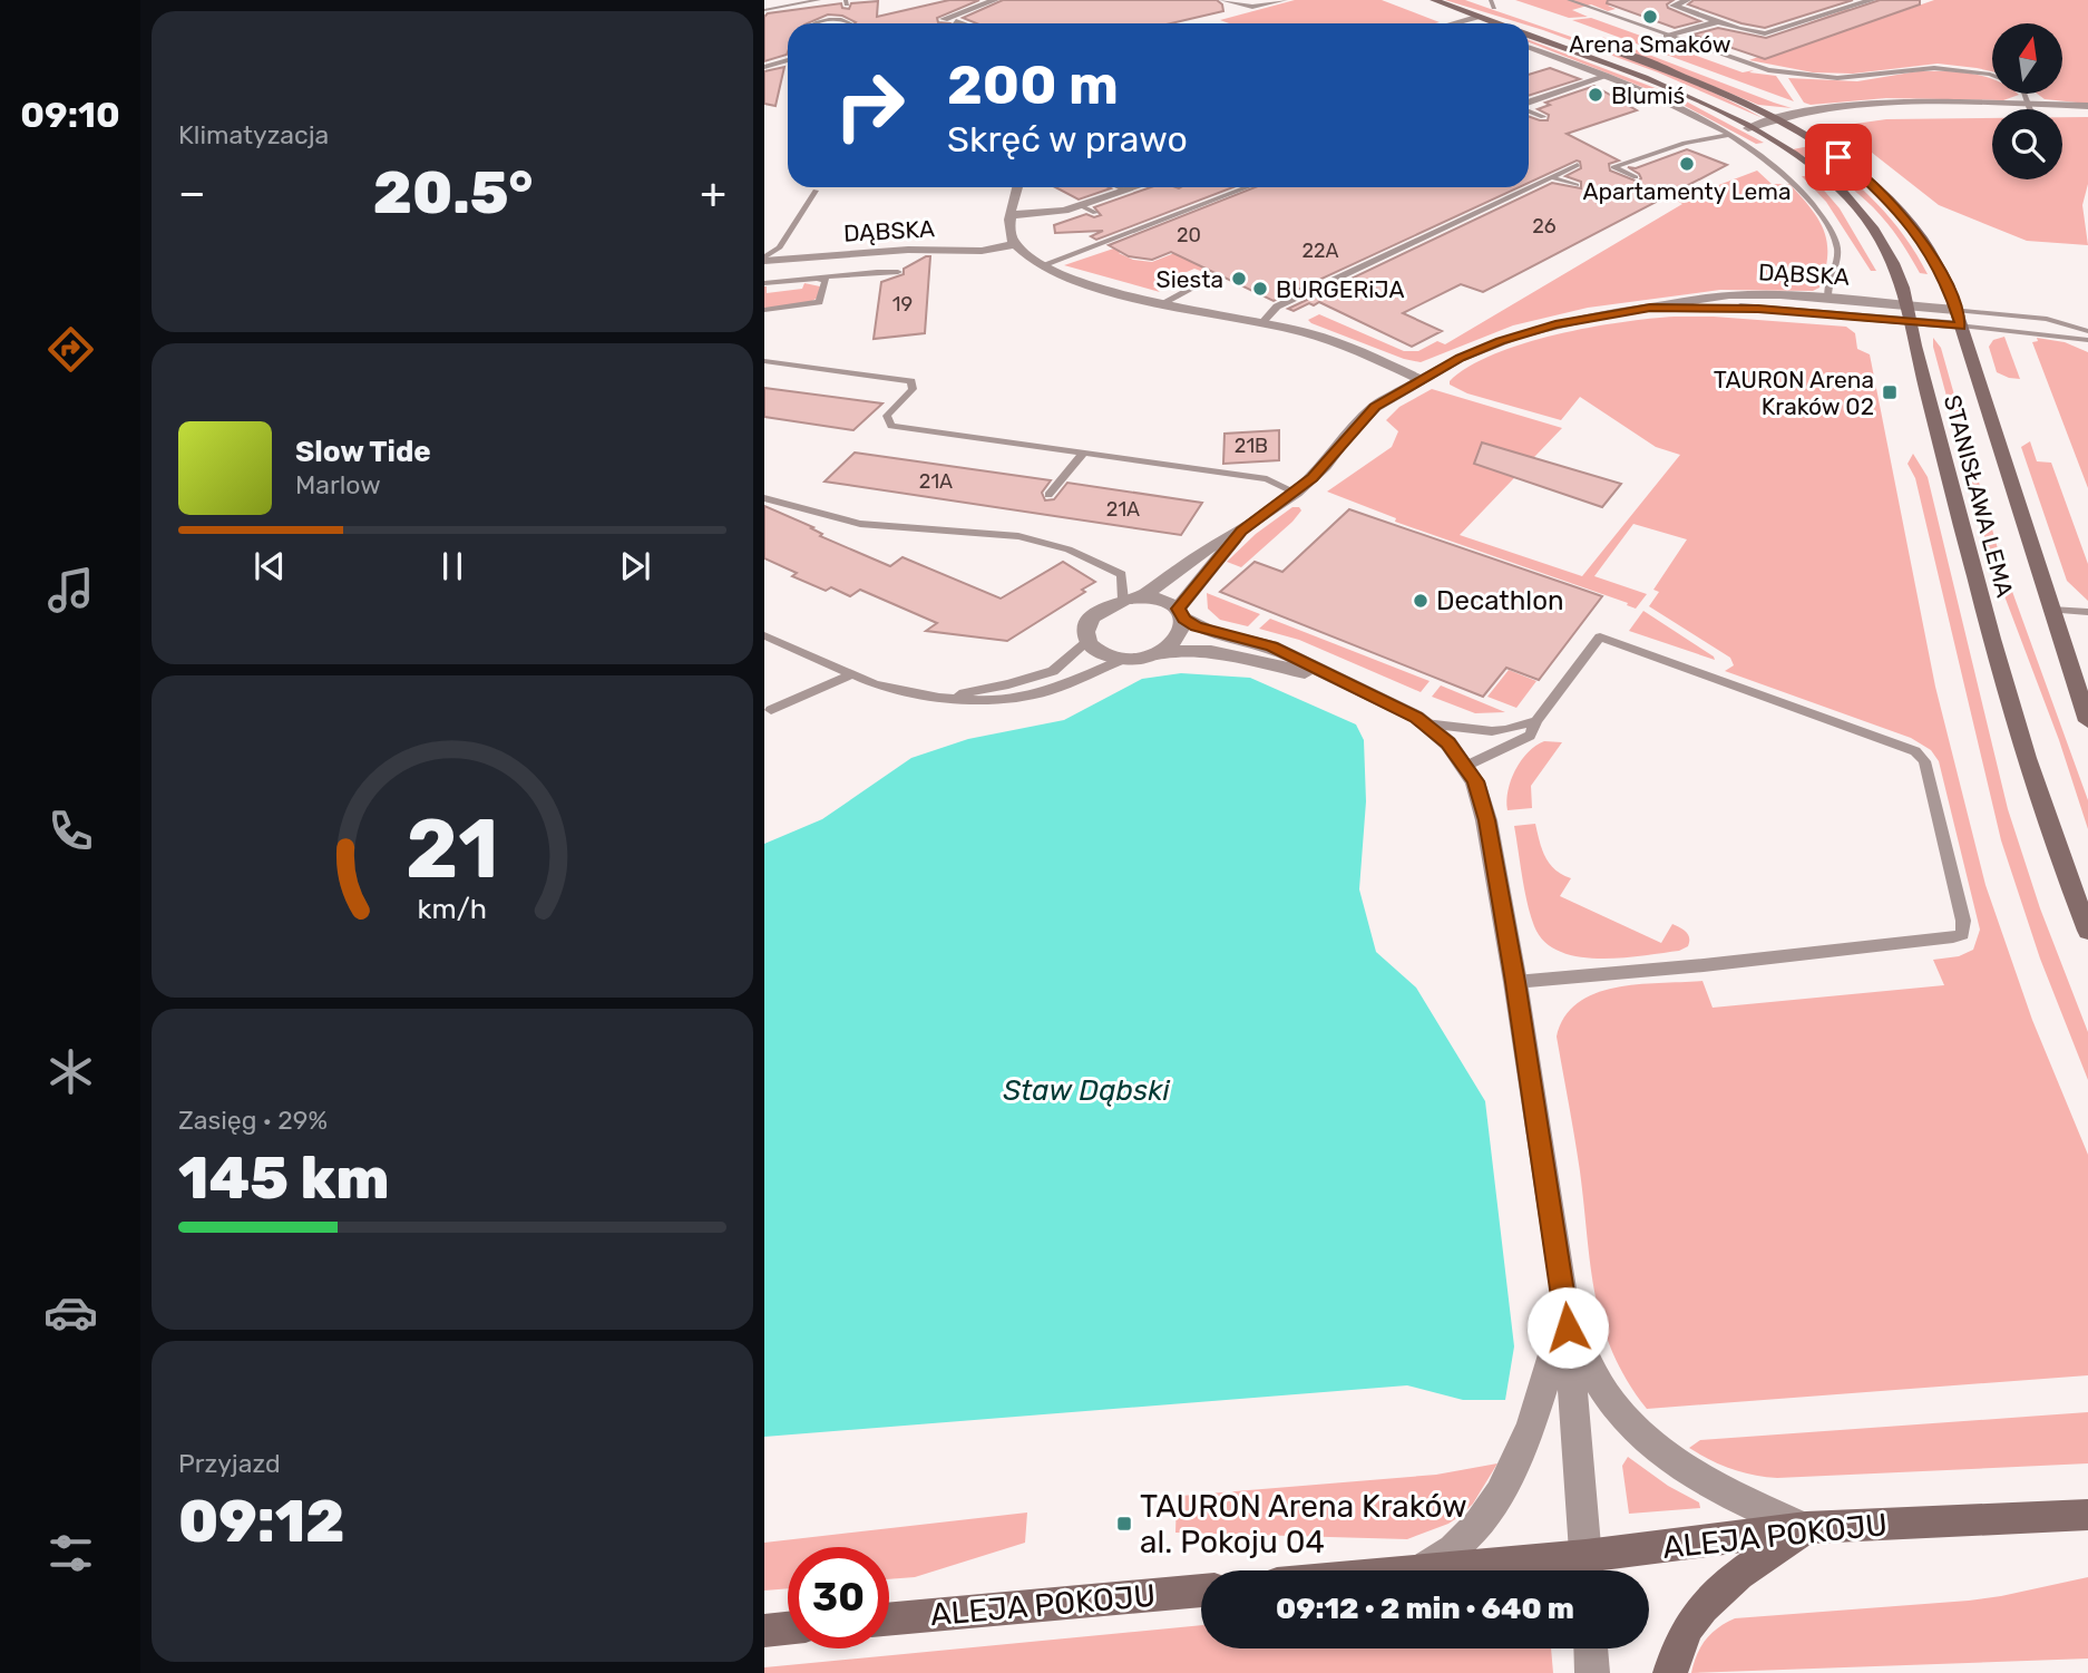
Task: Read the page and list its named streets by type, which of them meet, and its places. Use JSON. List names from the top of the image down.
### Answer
{
  "streets": {
    "main road": ["STANISŁAWA LEMA", "ALEJA POKOJU"],
    "street": ["DĄBSKA"]
  },
  "crossings": [
    ["DĄBSKA", "STANISŁAWA LEMA"]
  ],
  "water": ["Staw Dąbski"],
  "places": {
    "other": [
      "Arena Smaków",
      "Blumiś",
      "Apartamenty Lema",
      "Siesta",
      "BURGERiJA",
      "Decathlon"
    ],
    "transit": ["TAURON Arena Kraków 02", "TAURON Arena Kraków al. Pokoju 04"]
  },
  "house_numbers": [
    "26",
    "20",
    "22A",
    "19",
    "21B",
    "21A",
    "21A"
  ],
  "north": "top",
  "page": {
    "tabs": "09:10",
    "tile": [
      "Klimatyzacja",
      ["Zasięg · 29%", "145 km"],
      ["Przyjazd", "09:12"]
    ],
    "turn": ["200 m", "Skręć w prawo"],
    "heat": ["−", "20.5°", "+"],
    "song": ["Slow Tide", "Marlow"],
    "limit": "30",
    "trip": "09:12 · 2 min · 640 m",
    "gauge": ["21", "km/h"]
  }
}
